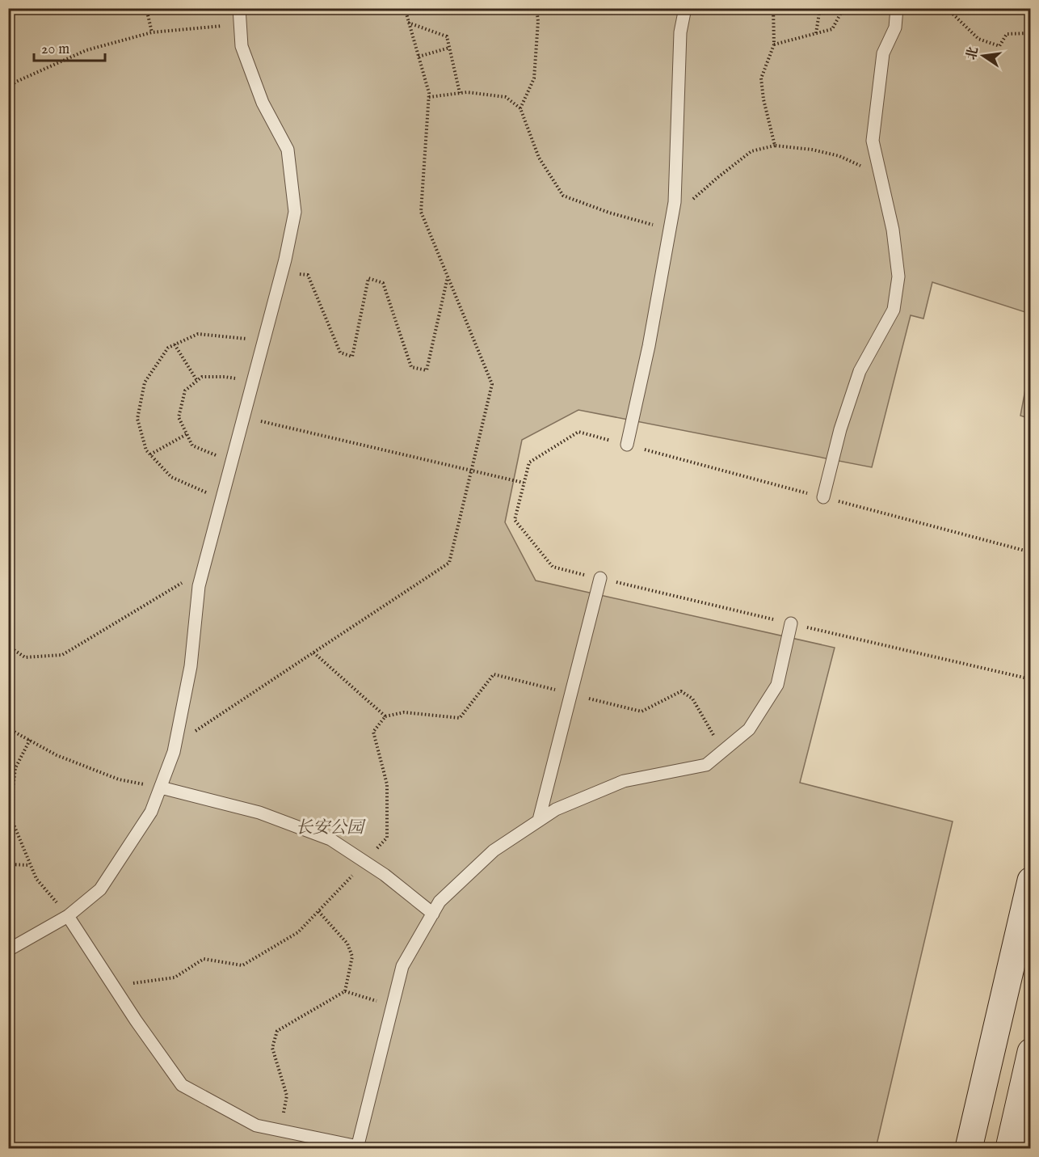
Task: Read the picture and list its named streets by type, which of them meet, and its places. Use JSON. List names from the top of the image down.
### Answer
{
  "parks": ["长安公园"],
  "scale_bar": "20 m",
  "north": "left"
}
